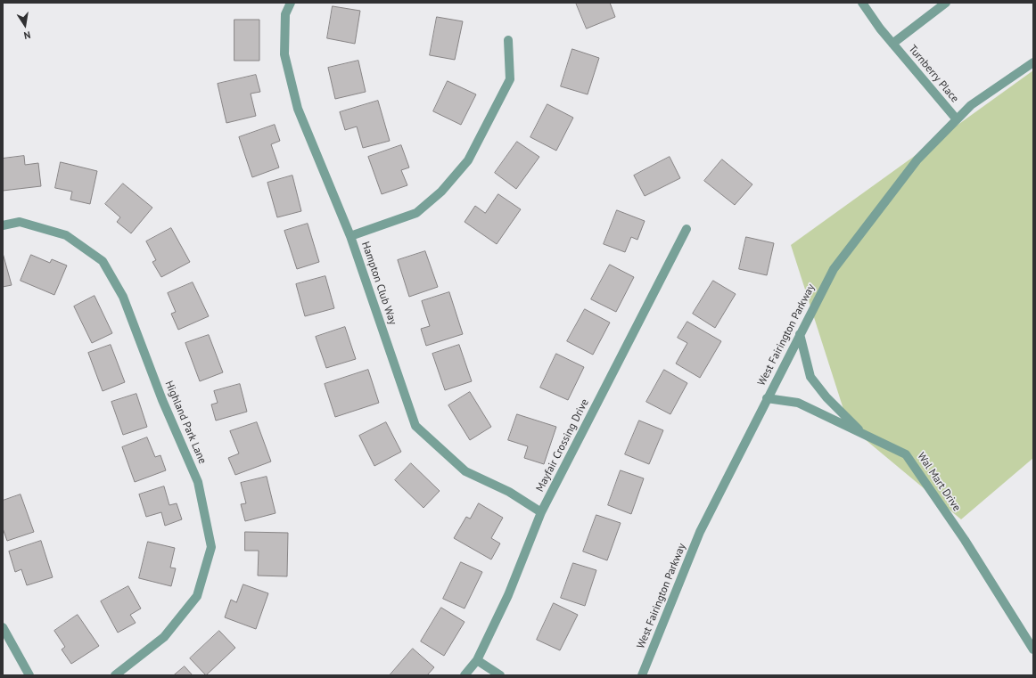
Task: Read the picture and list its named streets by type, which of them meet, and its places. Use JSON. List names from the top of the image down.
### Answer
{
  "streets": {
    "street": [
      "Turnberry Place",
      "Hampton Club Way",
      "West Fairington Parkway",
      "Highland Park Lane",
      "Mayfair Crossing Drive",
      "Wal Mart Drive"
    ]
  },
  "crossings": [
    ["Turnberry Place", "West Fairington Parkway"],
    ["Hampton Club Way", "Mayfair Crossing Drive"],
    ["West Fairington Parkway", "Wal Mart Drive"]
  ],
  "north": "bottom"
}
